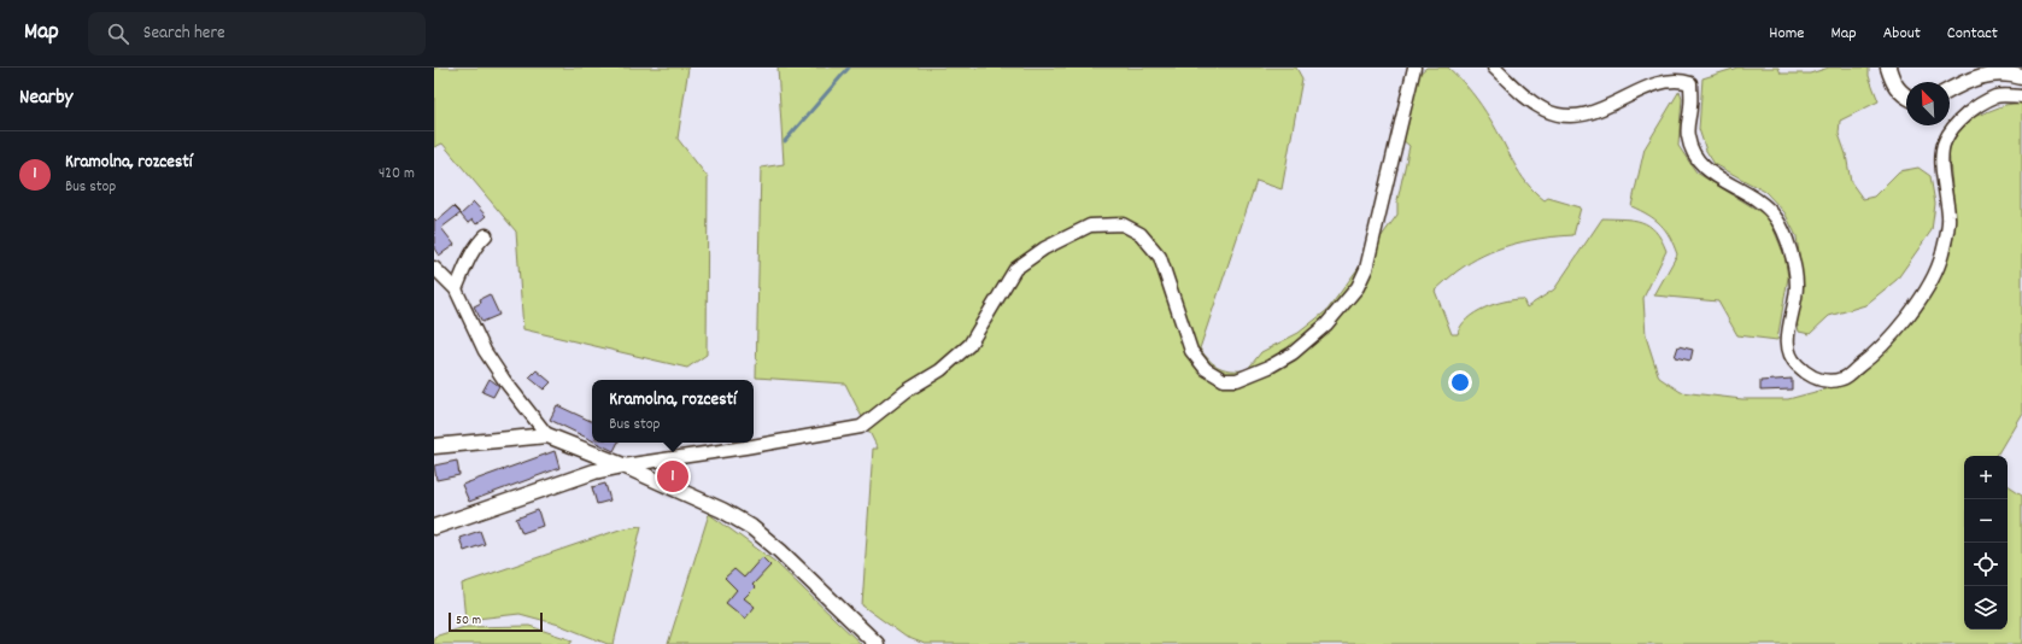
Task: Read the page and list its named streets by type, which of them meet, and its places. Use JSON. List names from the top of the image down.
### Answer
{
  "scale_bar": "50 m",
  "north": "top left",
  "page": {
    "header": "Map",
    "search": "Search here",
    "nav": [
      "Home",
      "Map",
      "About",
      "Contact"
    ],
    "heading": "Nearby",
    "list": [
      {
        "mark": "1",
        "name": "Kramolna, rozcestí",
        "note": "Bus stop",
        "value": "420 m"
      }
    ],
    "popup": ["Kramolna, rozcestí", "Bus stop"],
    "map_buttons": ["+", "−"],
    "pins": "1",
    "scale": "50 m"
  }
}
